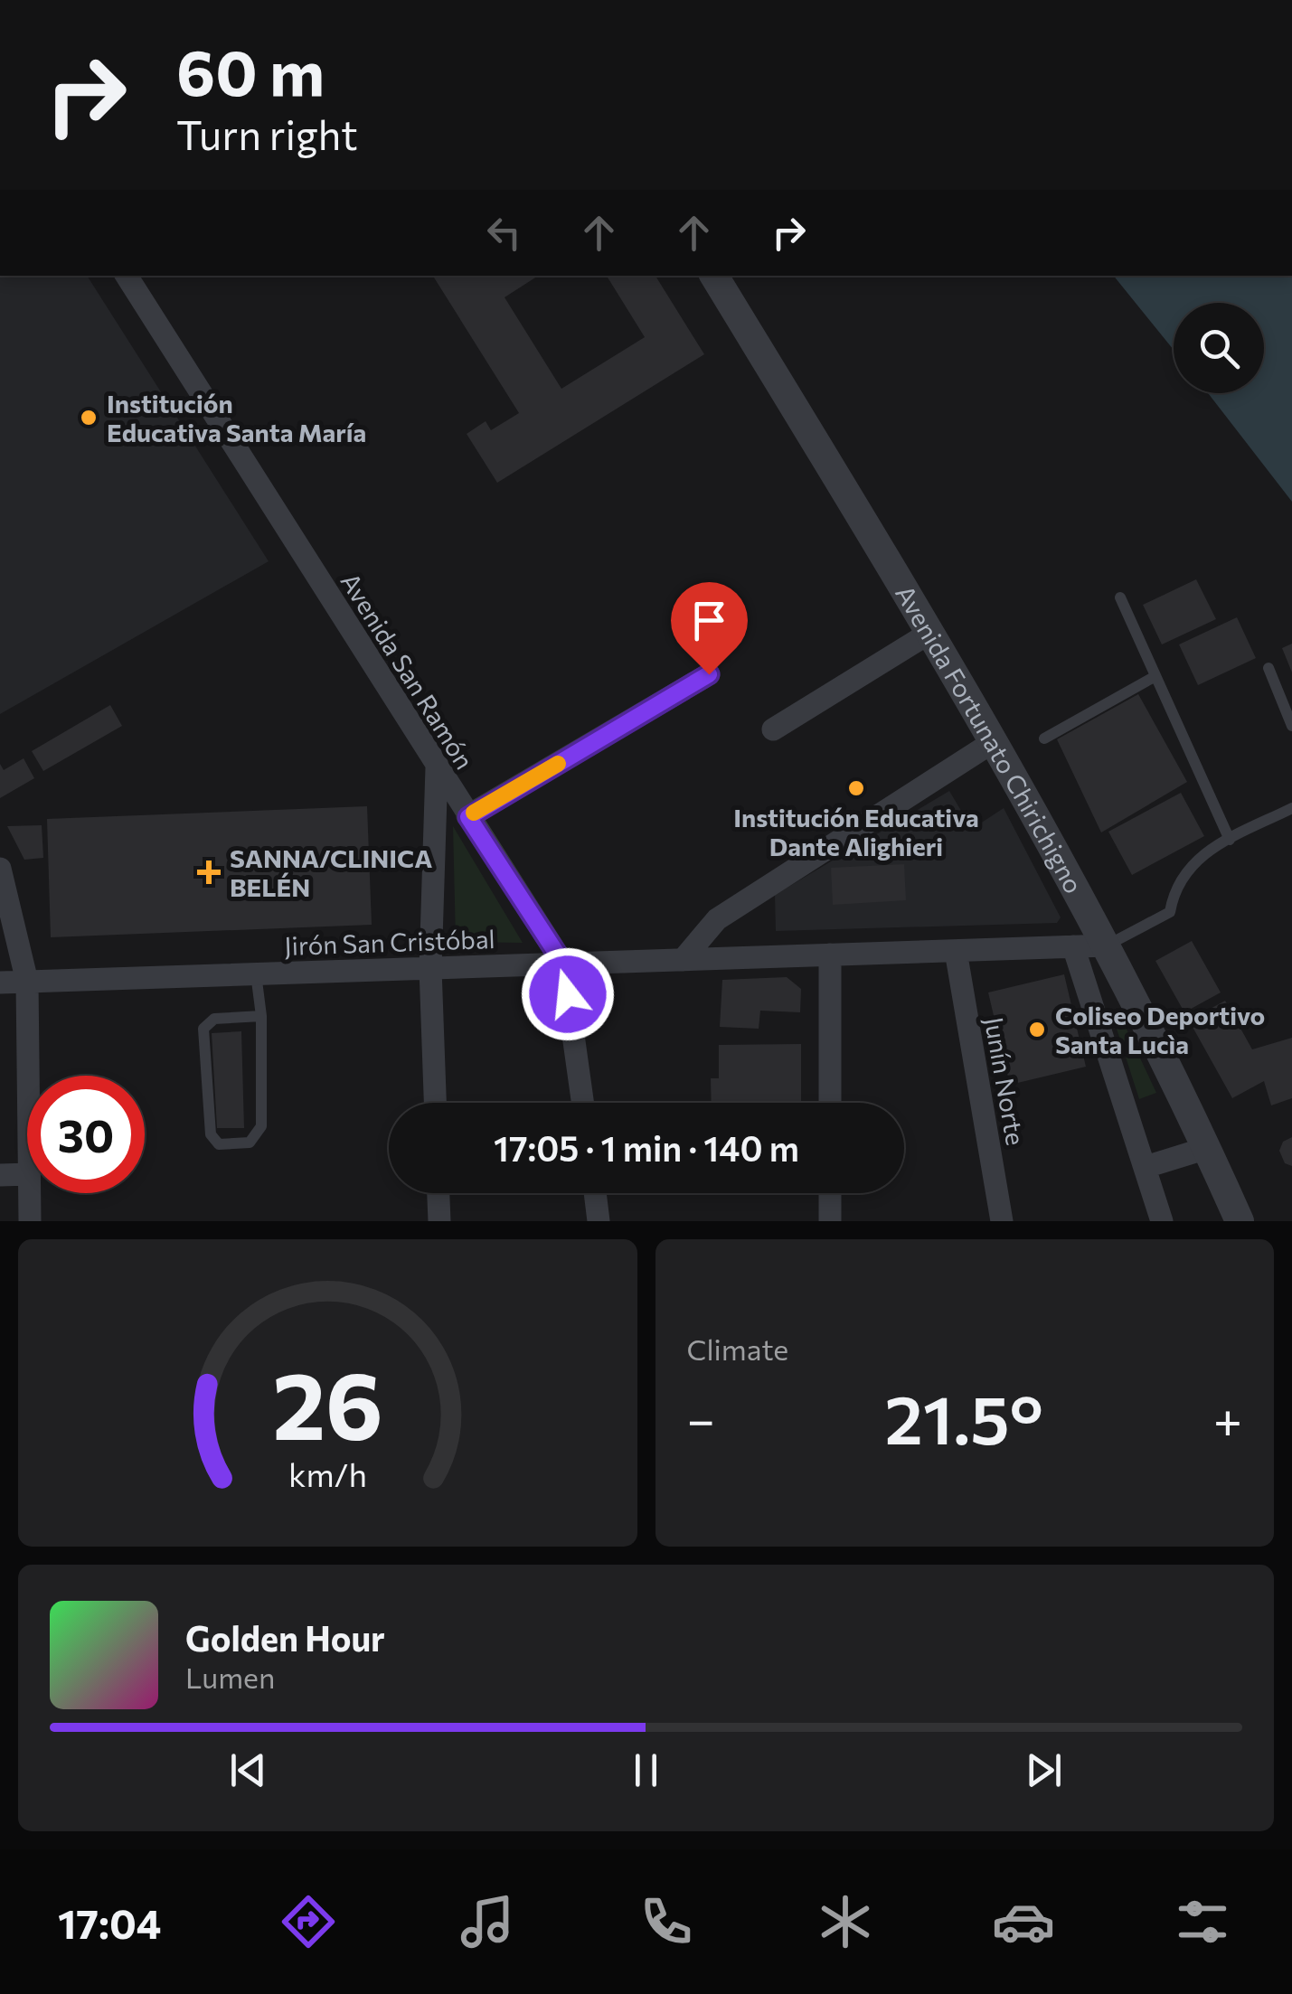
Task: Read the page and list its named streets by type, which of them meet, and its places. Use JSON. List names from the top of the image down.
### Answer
{
  "streets": {
    "street": [
      "Avenida San Ramón",
      "Avenida Fortunato Chirichigno",
      "Jirón San Cristóbal",
      "Junín Norte"
    ]
  },
  "crossings": [
    ["Avenida San Ramón", "Jirón San Cristóbal"],
    ["Avenida Fortunato Chirichigno", "Jirón San Cristóbal"],
    ["Jirón San Cristóbal", "Junín Norte"]
  ],
  "places": {
    "other": ["Institución Educativa Santa María", "Institución Educativa Dante Alighieri", "Coliseo Deportivo Santa Lucìa"],
    "health": ["SANNA/CLINICA BELÉN"]
  },
  "page": {
    "turn": ["60 m", "Turn right"],
    "limit": "30",
    "trip": "17:05 · 1 min · 140 m",
    "tile": "Climate",
    "heat": ["−", "21.5°", "+"],
    "song": ["Golden Hour", "Lumen"],
    "tabs": "17:04",
    "gauge": ["26", "km/h"]
  }
}
